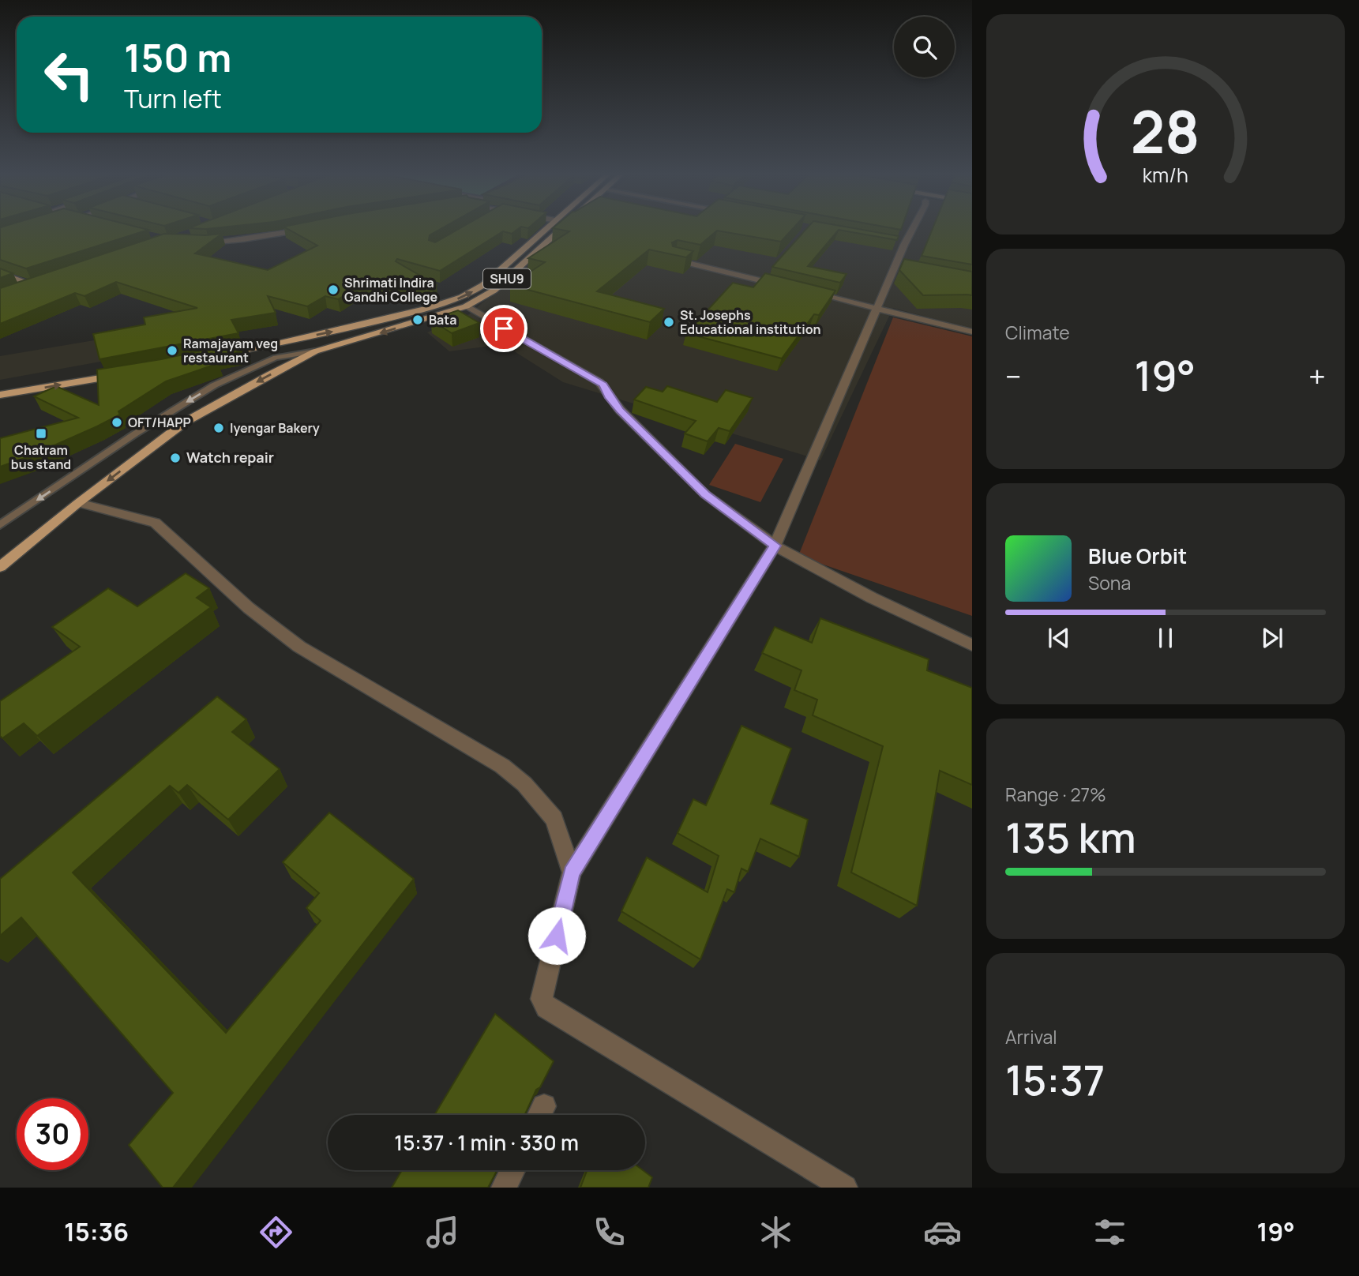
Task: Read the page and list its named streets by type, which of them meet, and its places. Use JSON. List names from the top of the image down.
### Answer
{
  "streets": {
    "main road": ["SHU9"]
  },
  "places": {
    "other": [
      "Shrimati Indira Gandhi College",
      "Bata",
      "St. Josephs Educational institution",
      "Ramajayam veg restaurant",
      "OFT/HAPP",
      "Iyengar Bakery",
      "Watch repair"
    ],
    "transit": ["Chatram bus stand"]
  },
  "page": {
    "turn": ["150 m", "Turn left"],
    "tile": [
      "Climate",
      ["Range · 27%", "135 km"],
      ["Arrival", "15:37"]
    ],
    "heat": ["−", "19°", "+"],
    "song": ["Blue Orbit", "Sona"],
    "limit": "30",
    "trip": "15:37 · 1 min · 330 m",
    "tabs": ["15:36", "19°"],
    "gauge": ["28", "km/h"]
  }
}
